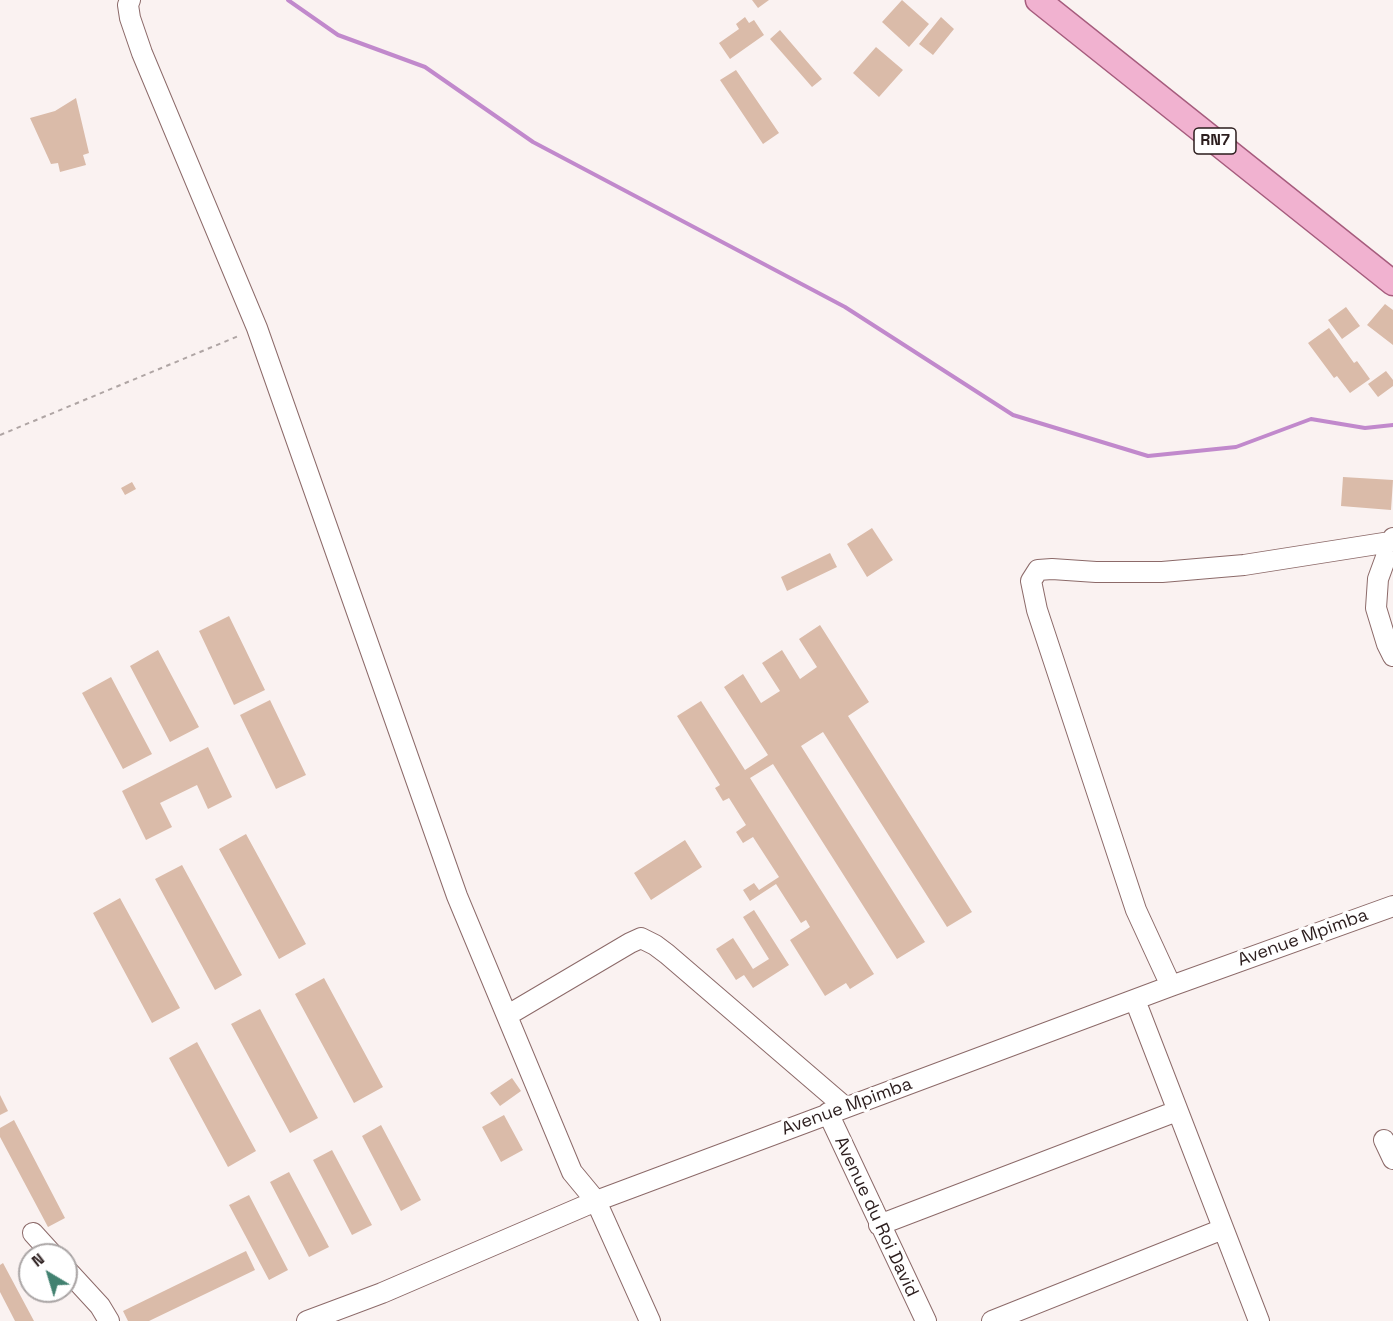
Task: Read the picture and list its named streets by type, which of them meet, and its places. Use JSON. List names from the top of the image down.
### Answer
{
  "streets": {
    "main road": ["RN7"],
    "street": ["Avenue Mpimba", "Avenue du Roi David"]
  },
  "crossings": [
    ["Avenue Mpimba", "Avenue du Roi David"]
  ],
  "north": "top left"
}
